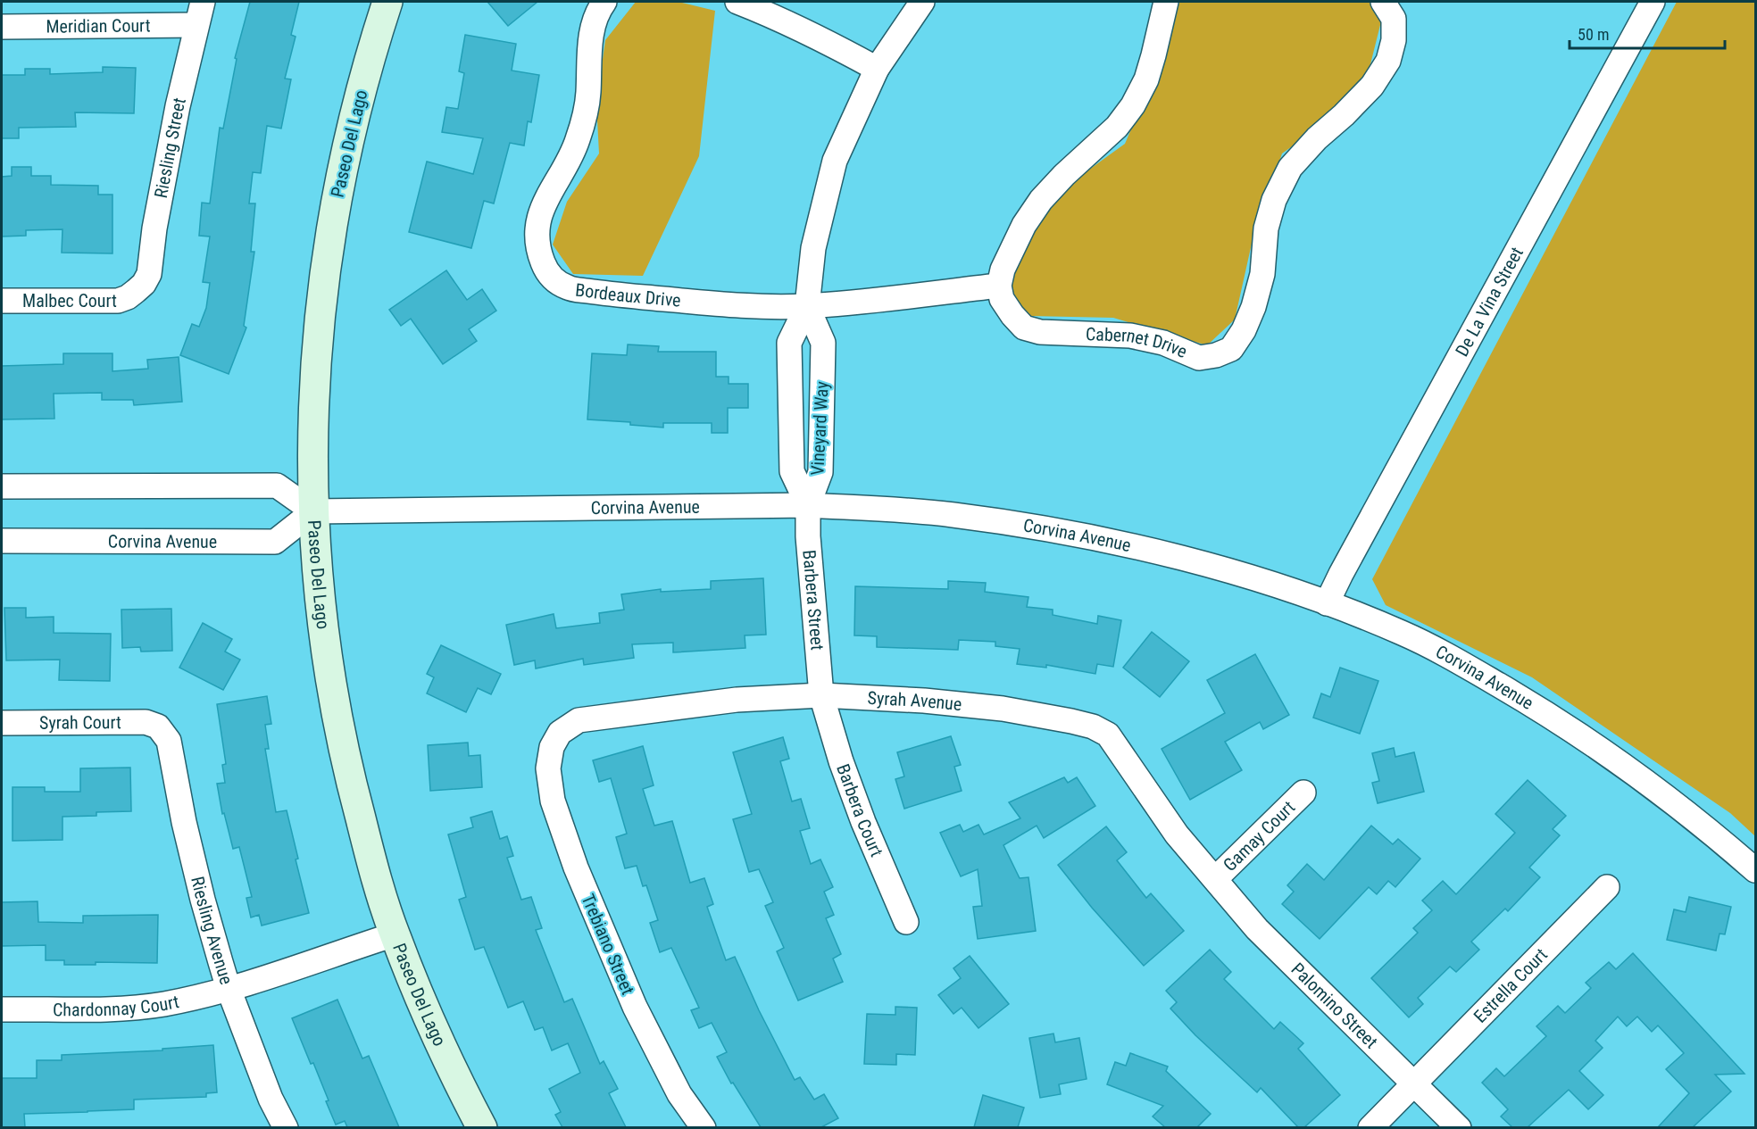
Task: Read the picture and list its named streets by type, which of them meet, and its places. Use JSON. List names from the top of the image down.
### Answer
{
  "streets": {
    "street": [
      "Meridian Court",
      "Paseo Del Lago",
      "Riesling Street",
      "Bordeaux Drive",
      "Malbec Court",
      "De La Vina Street",
      "Cabernet Drive",
      "Vineyard Way",
      "Corvina Avenue",
      "Barbera Street",
      "Syrah Avenue",
      "Syrah Court",
      "Barbera Court",
      "Gamay Court",
      "Riesling Avenue",
      "Trebiano Street",
      "Estrella Court",
      "Chardonnay Court",
      "Palomino Street"
    ]
  },
  "crossings": [
    ["Meridian Court", "Riesling Street"],
    ["Paseo Del Lago", "Corvina Avenue"],
    ["Paseo Del Lago", "Chardonnay Court"],
    ["Riesling Street", "Malbec Court"],
    ["Bordeaux Drive", "Cabernet Drive"],
    ["Bordeaux Drive", "Vineyard Way"],
    ["De La Vina Street", "Corvina Avenue"],
    ["Vineyard Way", "Corvina Avenue"],
    ["Vineyard Way", "Barbera Street"],
    ["Corvina Avenue", "Barbera Street"],
    ["Barbera Street", "Syrah Avenue"],
    ["Barbera Street", "Barbera Court"],
    ["Syrah Avenue", "Barbera Court"],
    ["Syrah Avenue", "Gamay Court"],
    ["Syrah Avenue", "Trebiano Street"],
    ["Syrah Avenue", "Palomino Street"],
    ["Syrah Court", "Riesling Avenue"],
    ["Gamay Court", "Palomino Street"],
    ["Riesling Avenue", "Chardonnay Court"],
    ["Estrella Court", "Palomino Street"]
  ],
  "scale_bar": "50 m"
}
